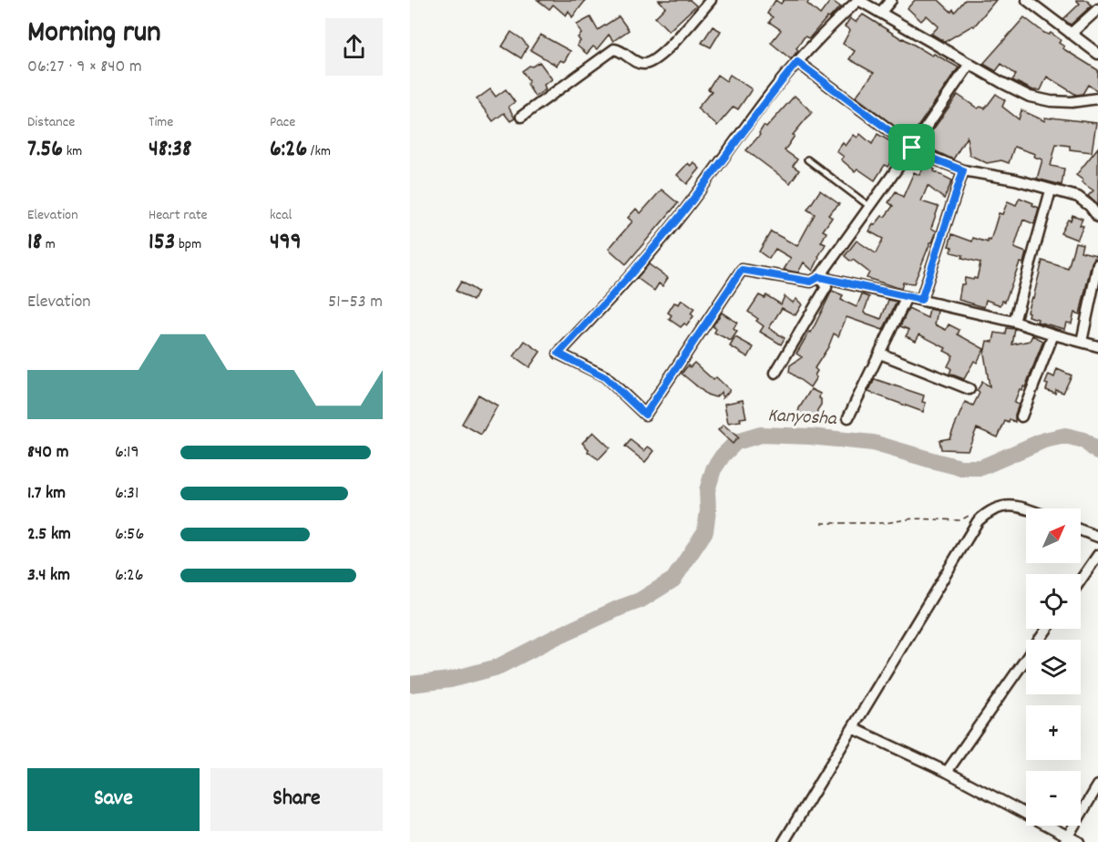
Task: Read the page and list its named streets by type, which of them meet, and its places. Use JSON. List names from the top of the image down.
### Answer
{
  "water": ["Kanyosha"],
  "north": "top right",
  "page": {
    "heading": ["Morning run", "06:27 · 9 × 840 m"],
    "stats": [
      ["Distance", "7.56 km"],
      ["Time", "48:38"],
      ["Pace", "6:26 /km"],
      ["Elevation", "18 m"],
      ["Heart rate", "153 bpm"],
      ["kcal", "499"]
    ],
    "chart": ["Elevation", "51–53 m"],
    "list": [
      {
        "name": "840 m",
        "note": "6:19"
      },
      {
        "name": "1.7 km",
        "note": "6:31"
      },
      {
        "name": "2.5 km",
        "note": "6:56"
      },
      {
        "name": "3.4 km",
        "note": "6:26"
      }
    ],
    "map_buttons": ["+", "−"],
    "buttons": ["Save", "Share"]
  }
}
